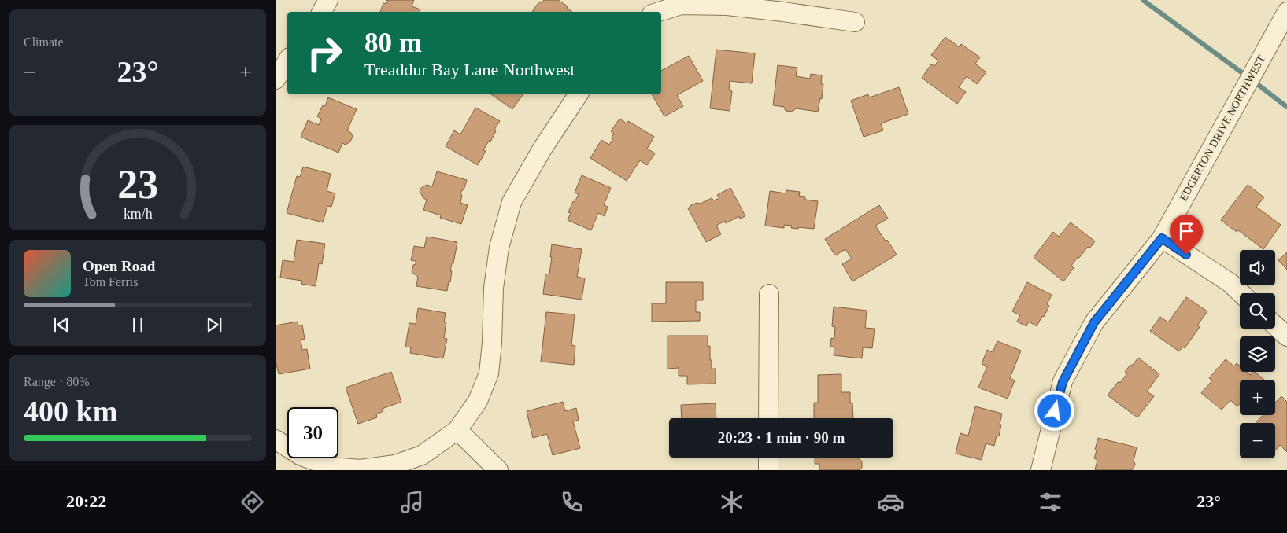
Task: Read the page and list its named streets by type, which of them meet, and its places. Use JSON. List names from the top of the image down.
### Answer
{
  "streets": {
    "street": ["EDGERTON DRIVE NORTHWEST"]
  },
  "page": {
    "tile": [
      "Climate",
      ["Range · 80%", "400 km"]
    ],
    "turn": ["80 m", "Treaddur Bay Lane Northwest"],
    "heat": ["−", "23°", "+"],
    "song": ["Open Road", "Tom Ferris"],
    "map_buttons": ["+", "−"],
    "limit": "30",
    "trip": "20:23 · 1 min · 90 m",
    "tabs": ["20:22", "23°"],
    "gauge": ["23", "km/h"]
  }
}
